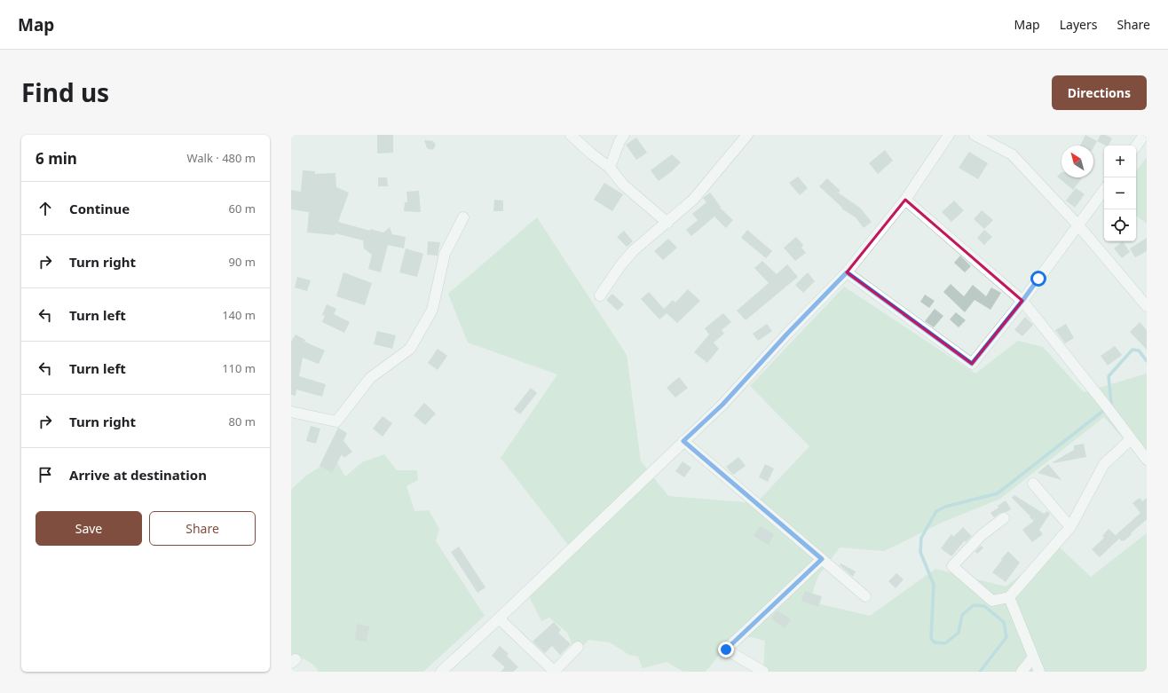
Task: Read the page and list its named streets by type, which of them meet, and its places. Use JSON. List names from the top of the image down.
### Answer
{
  "north": "top left",
  "page": {
    "header": "Map",
    "nav": ["Map", "Layers", "Share"],
    "title": "Find us",
    "buttons": [
      "Directions",
      ["Save", "Share"]
    ],
    "heading": ["6 min", "Walk · 480 m"],
    "map_buttons": ["+", "−"],
    "list": [
      ["Continue", "60 m"],
      ["Turn right", "90 m"],
      ["Turn left", "140 m"],
      ["Turn left", "110 m"],
      ["Turn right", "80 m"],
      "Arrive at destination"
    ]
  }
}
